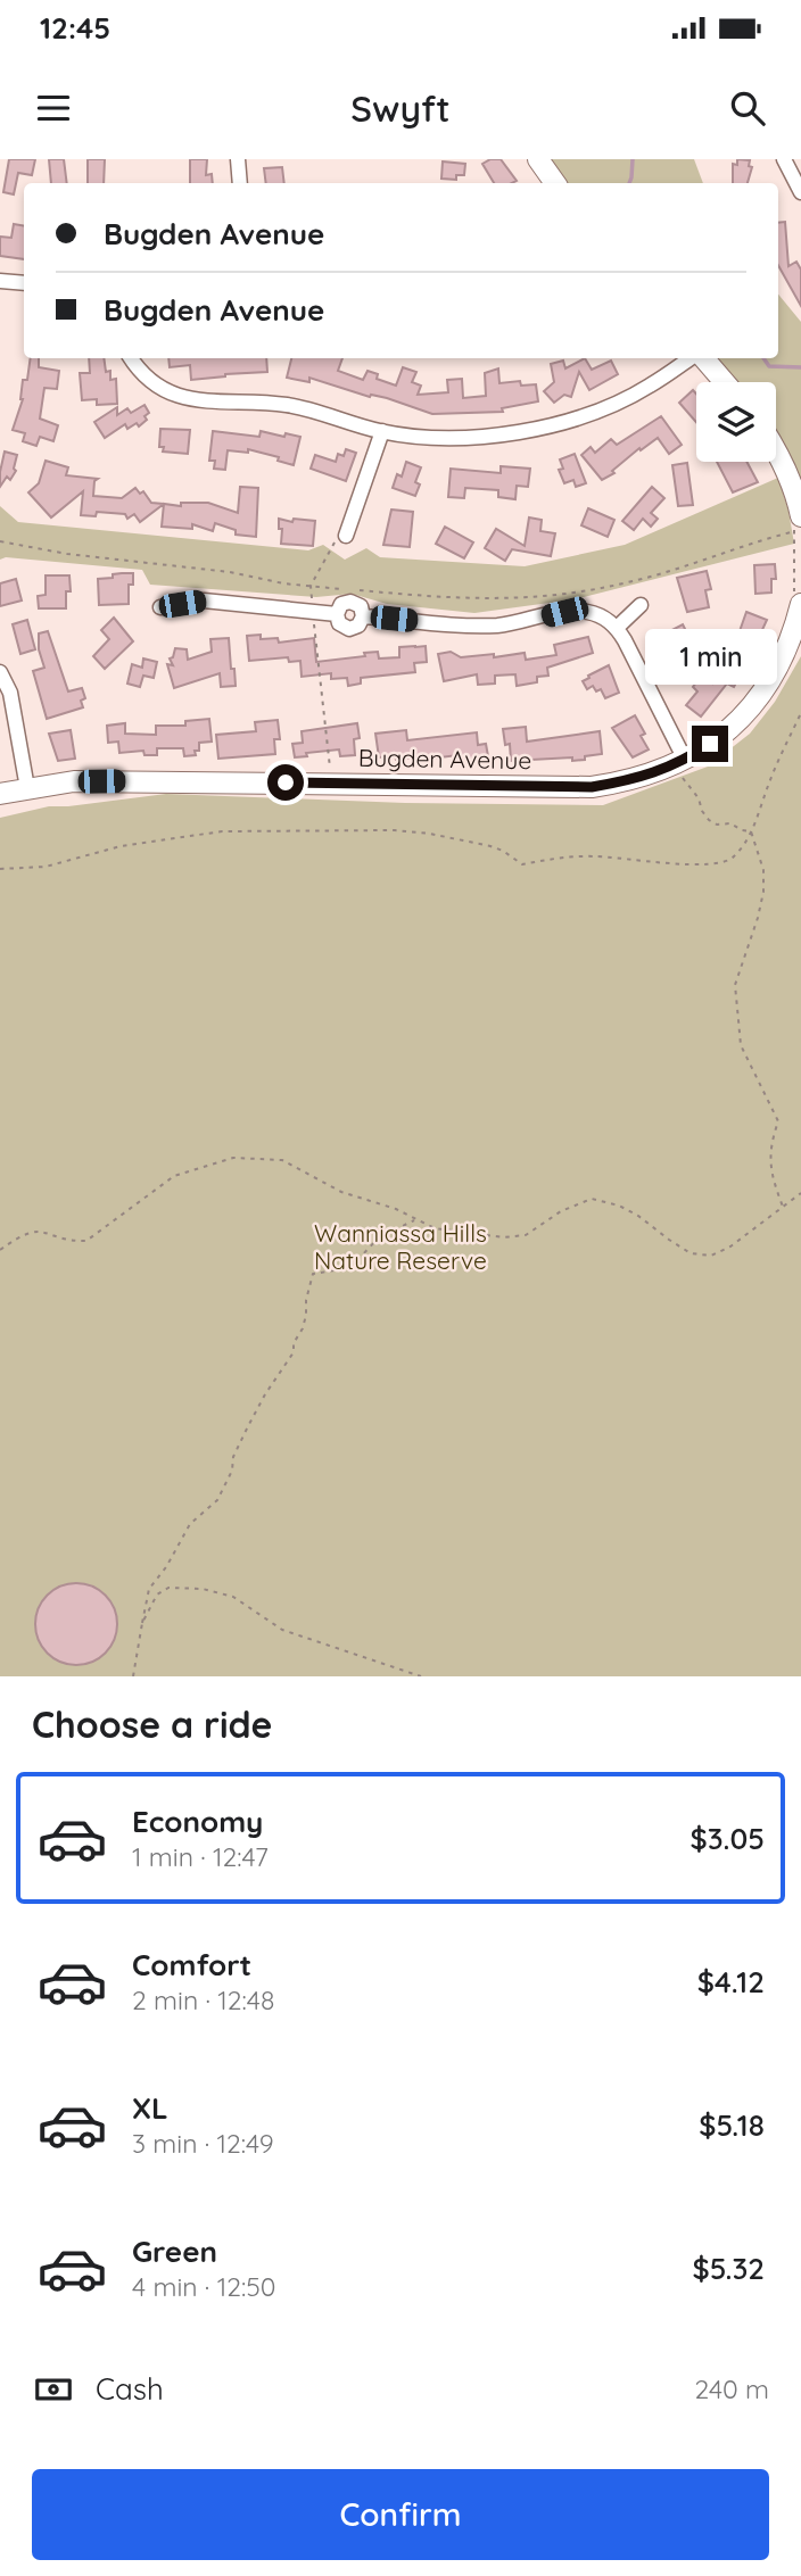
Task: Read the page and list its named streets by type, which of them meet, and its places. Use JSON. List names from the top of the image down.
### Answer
{
  "streets": {
    "street": ["Bugden Avenue"]
  },
  "parks": ["Wanniassa Hills Nature Reserve"],
  "page": {
    "status": "12:45",
    "header": "Swyft",
    "banner": ["Bugden Avenue", "Bugden Avenue"],
    "bubble": "1 min",
    "heading": "Choose a ride",
    "list": [
      {
        "name": "Economy",
        "note": "1 min · 12:47",
        "value": "$3.05"
      },
      {
        "name": "Comfort",
        "note": "2 min · 12:48",
        "value": "$4.12"
      },
      {
        "name": "XL",
        "note": "3 min · 12:49",
        "value": "$5.18"
      },
      {
        "name": "Green",
        "note": "4 min · 12:50",
        "value": "$5.32"
      }
    ],
    "pay": ["Cash", "240 m"],
    "buttons": "Confirm"
  }
}
